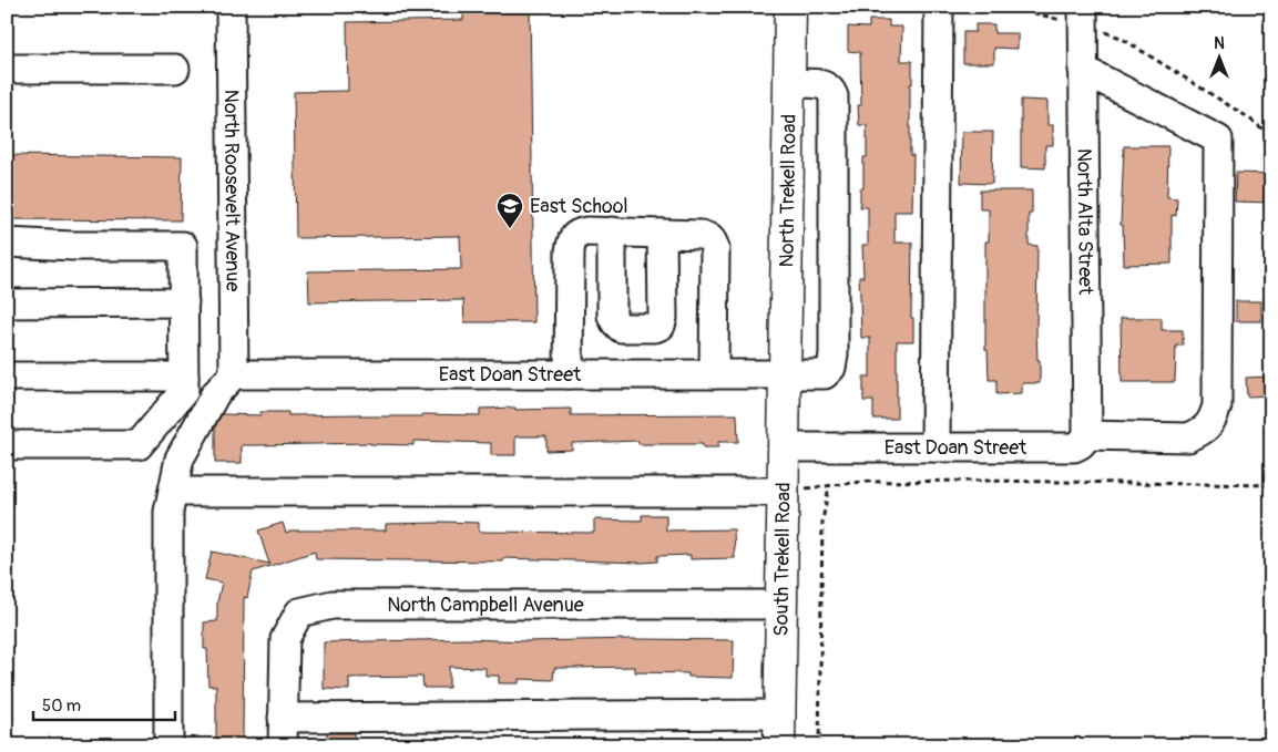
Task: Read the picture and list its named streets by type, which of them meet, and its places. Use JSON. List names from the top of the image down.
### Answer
{
  "streets": {
    "main road": ["North Trekell Road", "South Trekell Road"],
    "street": [
      "North Roosevelt Avenue",
      "North Alta Street",
      "East Doan Street",
      "North Campbell Avenue"
    ]
  },
  "crossings": [
    ["North Roosevelt Avenue", "East Doan Street"],
    ["North Trekell Road", "East Doan Street"],
    ["North Trekell Road", "South Trekell Road"],
    ["North Alta Street", "East Doan Street"],
    ["East Doan Street", "South Trekell Road"],
    ["South Trekell Road", "North Campbell Avenue"]
  ],
  "places": {
    "school or university": ["East School"]
  },
  "scale_bar": "50 m",
  "north": "top"
}
